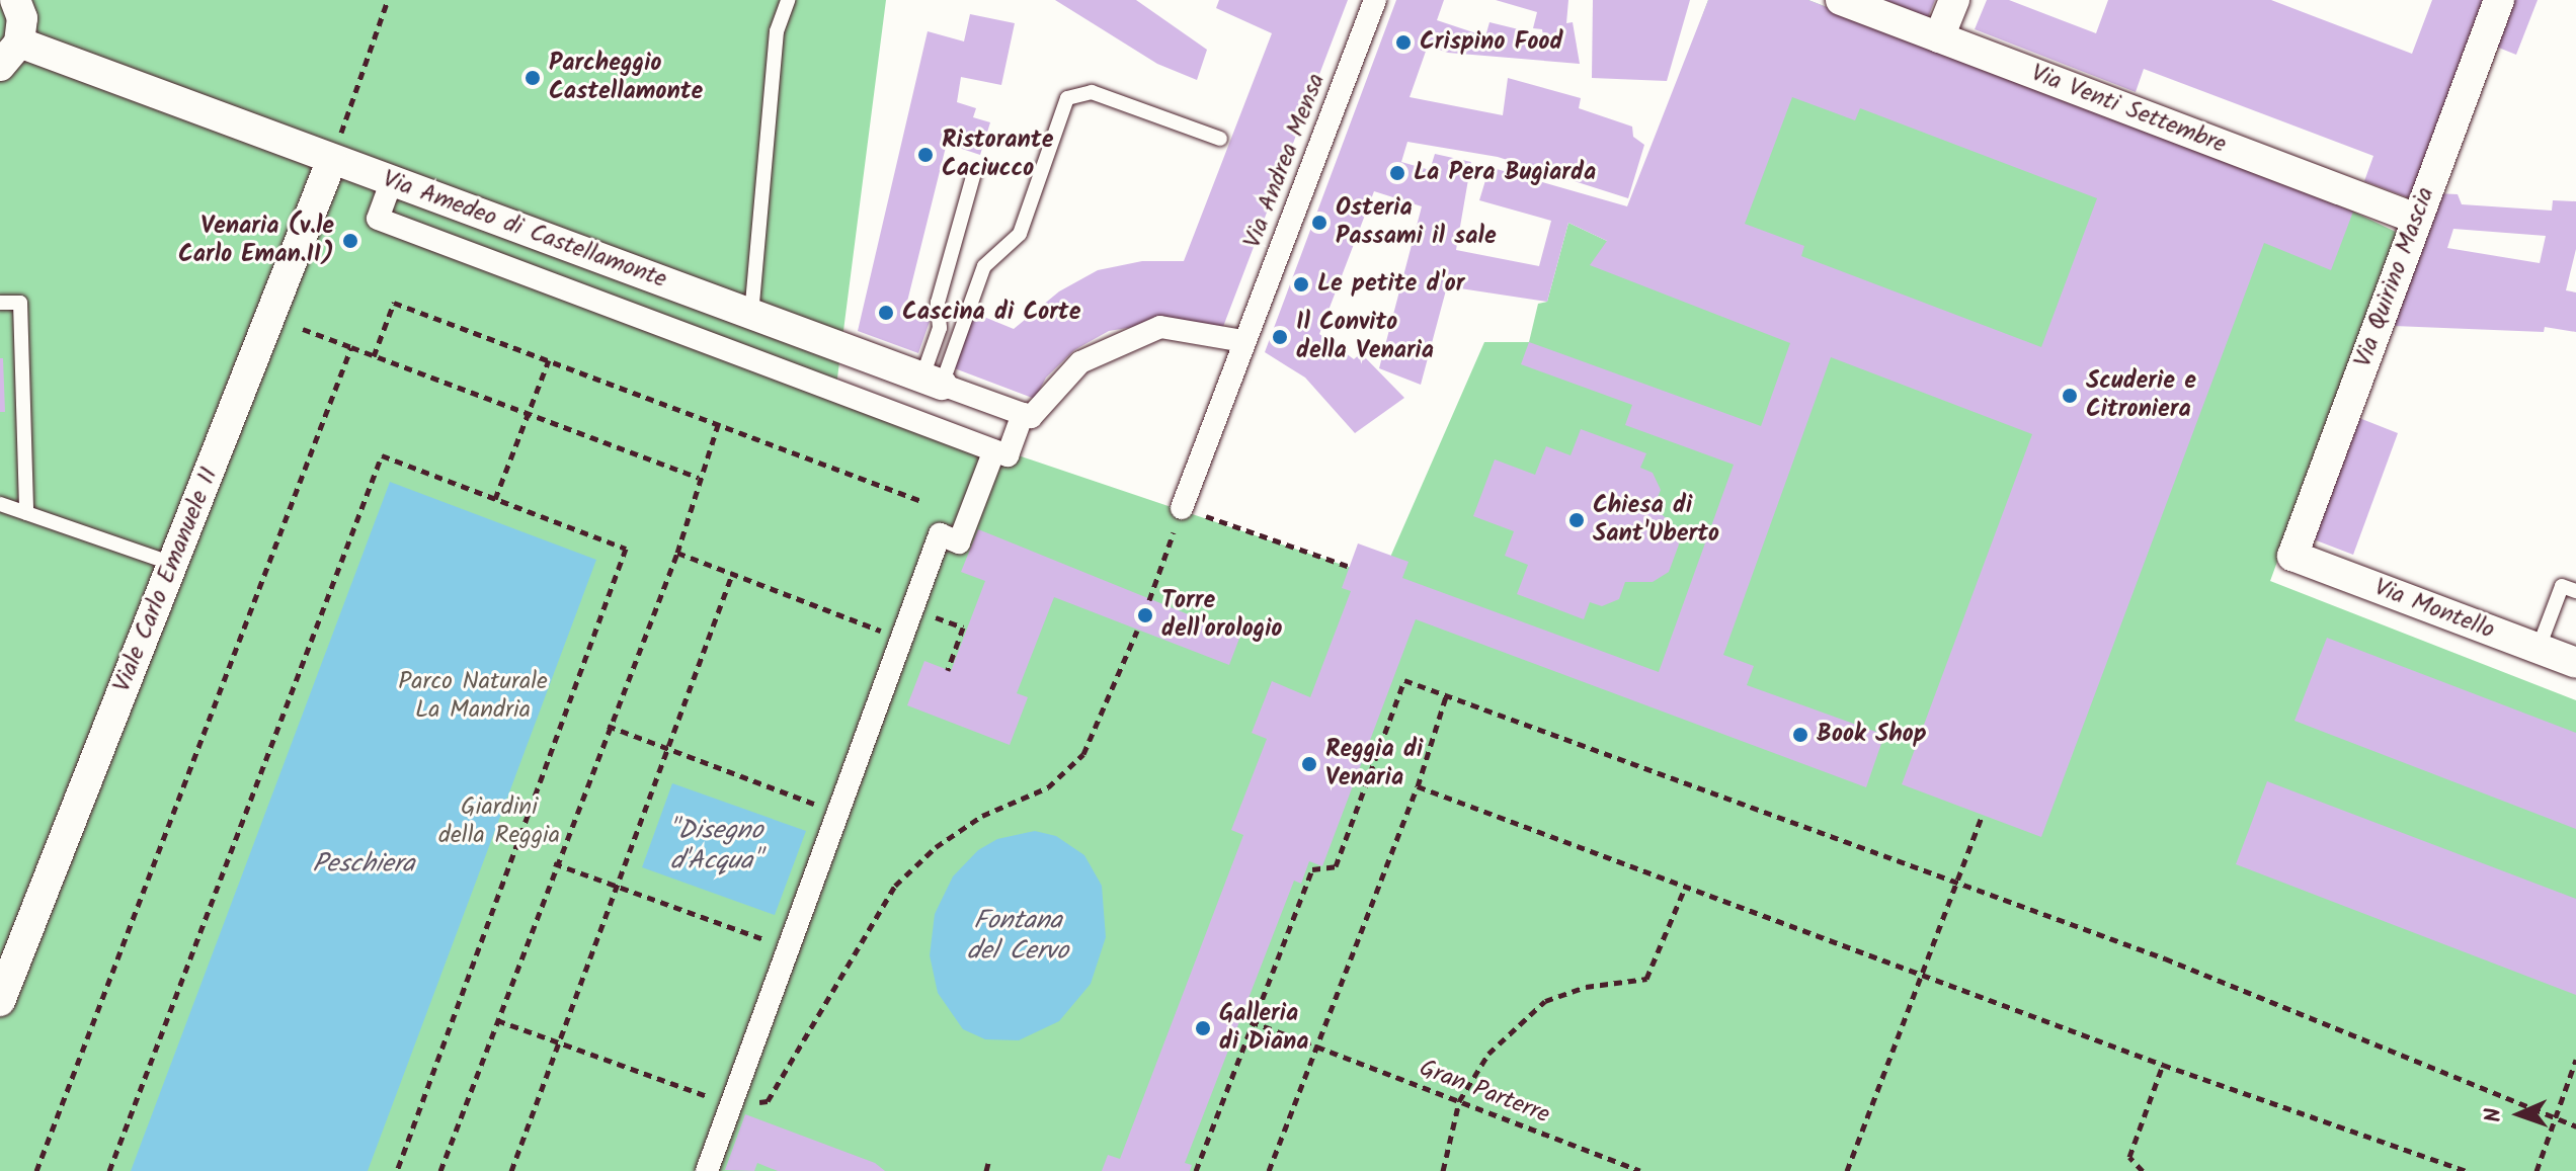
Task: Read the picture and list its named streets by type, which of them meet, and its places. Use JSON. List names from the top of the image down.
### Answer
{
  "streets": {
    "street": [
      "Via Venti Settembre",
      "Via Andrea Mensa",
      "Via Amedeo di Castellamonte",
      "Via Quirino Mascia",
      "Viale Carlo Emanuele II",
      "Via Montello"
    ],
    "path": ["Gran Parterre"]
  },
  "crossings": [
    ["Via Venti Settembre", "Via Quirino Mascia"],
    ["Via Amedeo di Castellamonte", "Viale Carlo Emanuele II"],
    ["Via Quirino Mascia", "Via Montello"]
  ],
  "water": ["\"Disegno d'Acqua\"", "Peschiera", "Fontana del Cervo"],
  "parks": ["Parco Naturale La Mandria", "Giardini della Reggia"],
  "places": [
    "Crispino Food",
    "Parcheggio Castellamonte",
    "Ristorante Caciucco",
    "La Pera Bugiarda",
    "Osteria Passami il sale",
    "Venaria (v.le Carlo Eman.II)",
    "Le petite d'or",
    "Cascina di Corte",
    "Il Convito della Venaria",
    "Scuderie e Citroniera",
    "Chiesa di Sant'Uberto",
    "Torre dell'orologio",
    "Book Shop",
    "Reggia di Venaria",
    "Galleria di Diana"
  ],
  "north": "left"
}
